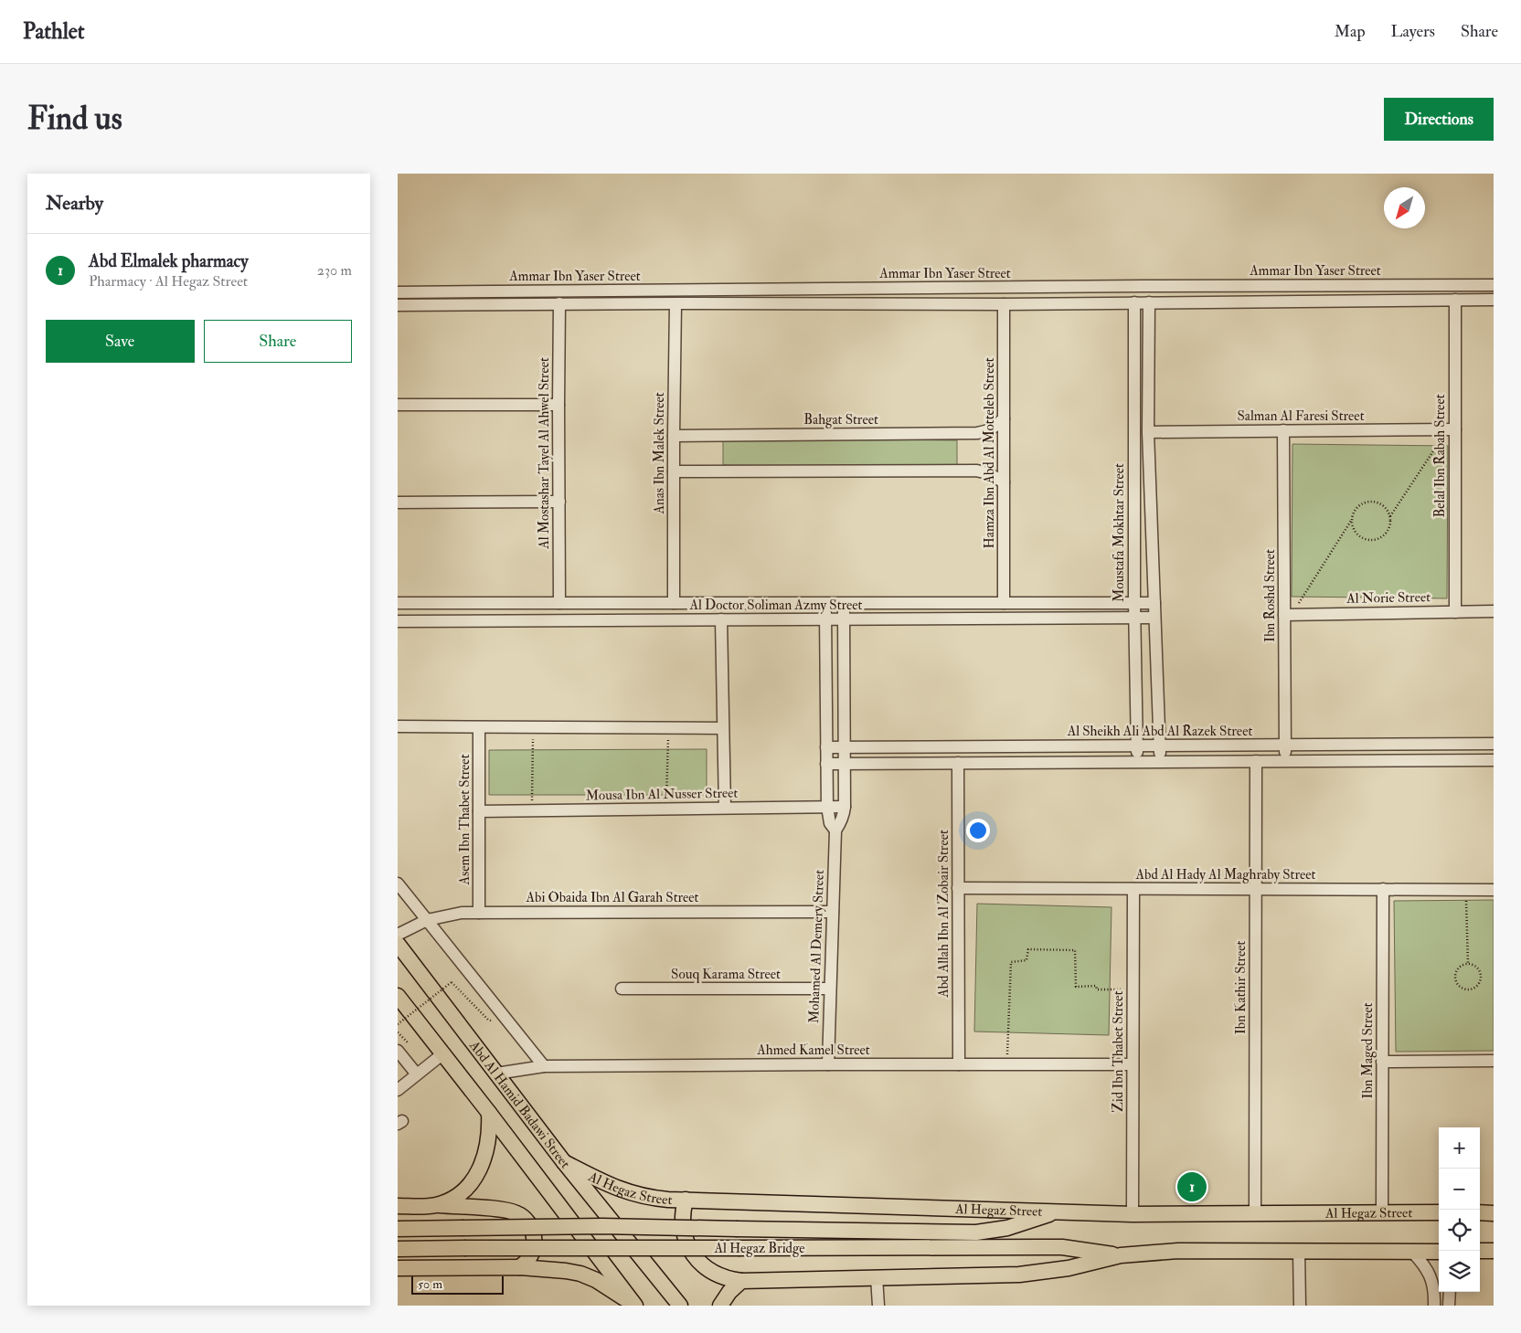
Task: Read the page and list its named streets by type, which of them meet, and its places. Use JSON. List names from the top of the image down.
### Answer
{
  "streets": {
    "main road": ["Abd Al Hamid Badawi Street", "Al Hegaz Street", "Al Hegaz Bridge"],
    "street": [
      "Ammar Ibn Yaser Street",
      "Salman Al Faresi Street",
      "Bahgat Street",
      "Al Mostashar Tayel Al Ahwel Street",
      "Anas Ibn Malek Street",
      "Hamza Ibn Abd Al Motteleb Street",
      "Belal Ibn Rabah Street",
      "Moustafa Mokhtar Street",
      "Ibn Roshd Street",
      "Al Norie Street",
      "Al Doctor Soliman Azmy Street",
      "Al Sheikh Ali Abd Al Razek Street",
      "Mousa Ibn Al Nusser Street",
      "Asem Ibn Thabet Street",
      "Abd Al Hady Al Maghraby Street",
      "Abi Obaida Ibn Al Garah Street",
      "Abd Allah Ibn Al Zobair Street",
      "Mohamed Al Demery Street",
      "Souq Karama Street",
      "Ibn Kathir Street",
      "Ahmed Kamel Street",
      "Ibn Maged Street",
      "Zid Ibn Thabet Street"
    ]
  },
  "crossings": [
    ["Ammar Ibn Yaser Street", "Al Mostashar Tayel Al Ahwel Street"],
    ["Ammar Ibn Yaser Street", "Anas Ibn Malek Street"],
    ["Ammar Ibn Yaser Street", "Hamza Ibn Abd Al Motteleb Street"],
    ["Ammar Ibn Yaser Street", "Belal Ibn Rabah Street"],
    ["Ammar Ibn Yaser Street", "Moustafa Mokhtar Street"],
    ["Salman Al Faresi Street", "Belal Ibn Rabah Street"],
    ["Salman Al Faresi Street", "Ibn Roshd Street"],
    ["Bahgat Street", "Anas Ibn Malek Street"],
    ["Bahgat Street", "Hamza Ibn Abd Al Motteleb Street"],
    ["Al Mostashar Tayel Al Ahwel Street", "Al Doctor Soliman Azmy Street"],
    ["Anas Ibn Malek Street", "Al Doctor Soliman Azmy Street"],
    ["Hamza Ibn Abd Al Motteleb Street", "Al Doctor Soliman Azmy Street"],
    ["Belal Ibn Rabah Street", "Al Norie Street"],
    ["Moustafa Mokhtar Street", "Al Doctor Soliman Azmy Street"],
    ["Moustafa Mokhtar Street", "Al Sheikh Ali Abd Al Razek Street"],
    ["Ibn Roshd Street", "Al Norie Street"],
    ["Ibn Roshd Street", "Al Sheikh Ali Abd Al Razek Street"],
    ["Al Doctor Soliman Azmy Street", "Mohamed Al Demery Street"],
    ["Al Sheikh Ali Abd Al Razek Street", "Mohamed Al Demery Street"],
    ["Mousa Ibn Al Nusser Street", "Asem Ibn Thabet Street"],
    ["Mousa Ibn Al Nusser Street", "Mohamed Al Demery Street"],
    ["Asem Ibn Thabet Street", "Abi Obaida Ibn Al Garah Street"],
    ["Abd Al Hady Al Maghraby Street", "Abd Allah Ibn Al Zobair Street"],
    ["Abd Al Hady Al Maghraby Street", "Ibn Kathir Street"],
    ["Abd Al Hady Al Maghraby Street", "Ibn Maged Street"],
    ["Abd Al Hady Al Maghraby Street", "Zid Ibn Thabet Street"],
    ["Abi Obaida Ibn Al Garah Street", "Mohamed Al Demery Street"],
    ["Abd Allah Ibn Al Zobair Street", "Ahmed Kamel Street"],
    ["Mohamed Al Demery Street", "Souq Karama Street"],
    ["Mohamed Al Demery Street", "Ahmed Kamel Street"],
    ["Ibn Kathir Street", "Al Hegaz Street"],
    ["Ahmed Kamel Street", "Zid Ibn Thabet Street"],
    ["Ahmed Kamel Street", "Abd Al Hamid Badawi Street"],
    ["Ibn Maged Street", "Al Hegaz Street"],
    ["Zid Ibn Thabet Street", "Al Hegaz Street"],
    ["Abd Al Hamid Badawi Street", "Al Hegaz Street"],
    ["Al Hegaz Street", "Al Hegaz Bridge"]
  ],
  "scale_bar": "50 m",
  "north": "bottom left",
  "page": {
    "header": "Pathlet",
    "nav": ["Map", "Layers", "Share"],
    "buttons": [
      "Directions",
      ["Save", "Share"]
    ],
    "title": "Find us",
    "heading": "Nearby",
    "list": [
      {
        "mark": "1",
        "name": "Abd Elmalek pharmacy",
        "note": "Pharmacy · Al Hegaz Street",
        "value": "230 m"
      }
    ],
    "map_buttons": ["+", "−"],
    "pins": "1",
    "scale": "50 m"
  }
}
